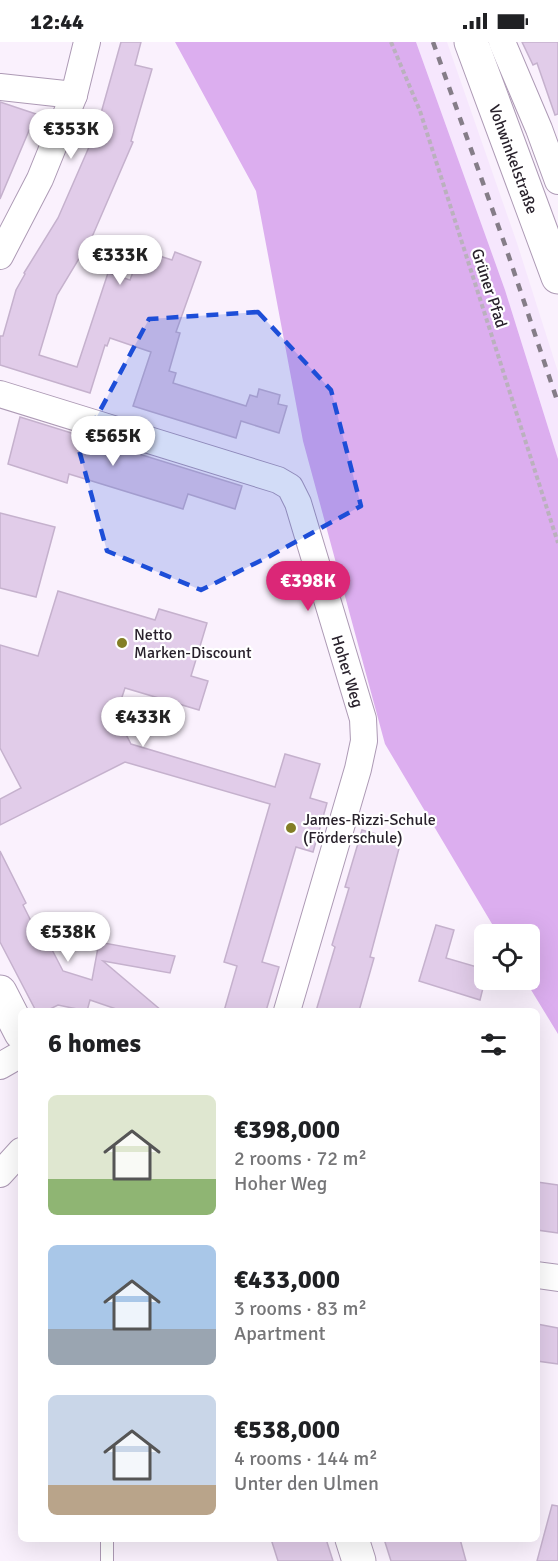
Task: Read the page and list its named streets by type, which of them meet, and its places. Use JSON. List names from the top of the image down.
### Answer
{
  "streets": {
    "main road": ["Vohwinkelstraße"],
    "street": ["Hoher Weg"],
    "path": ["Grüner Pfad"]
  },
  "places": ["Netto Marken-Discount", "James-Rizzi-Schule (Förderschule)"],
  "page": {
    "status": "12:44",
    "price": [
      "€353K",
      "€333K",
      "€565K",
      "€398K",
      "€433K",
      "€538K"
    ],
    "heading": "6 homes",
    "list": [
      {
        "name": "€398,000",
        "note": "2 rooms · 72 m² · Hoher Weg"
      },
      {
        "name": "€433,000",
        "note": "3 rooms · 83 m² · Apartment"
      },
      {
        "name": "€538,000",
        "note": "4 rooms · 144 m² · Unter den Ulmen"
      }
    ]
  }
}
